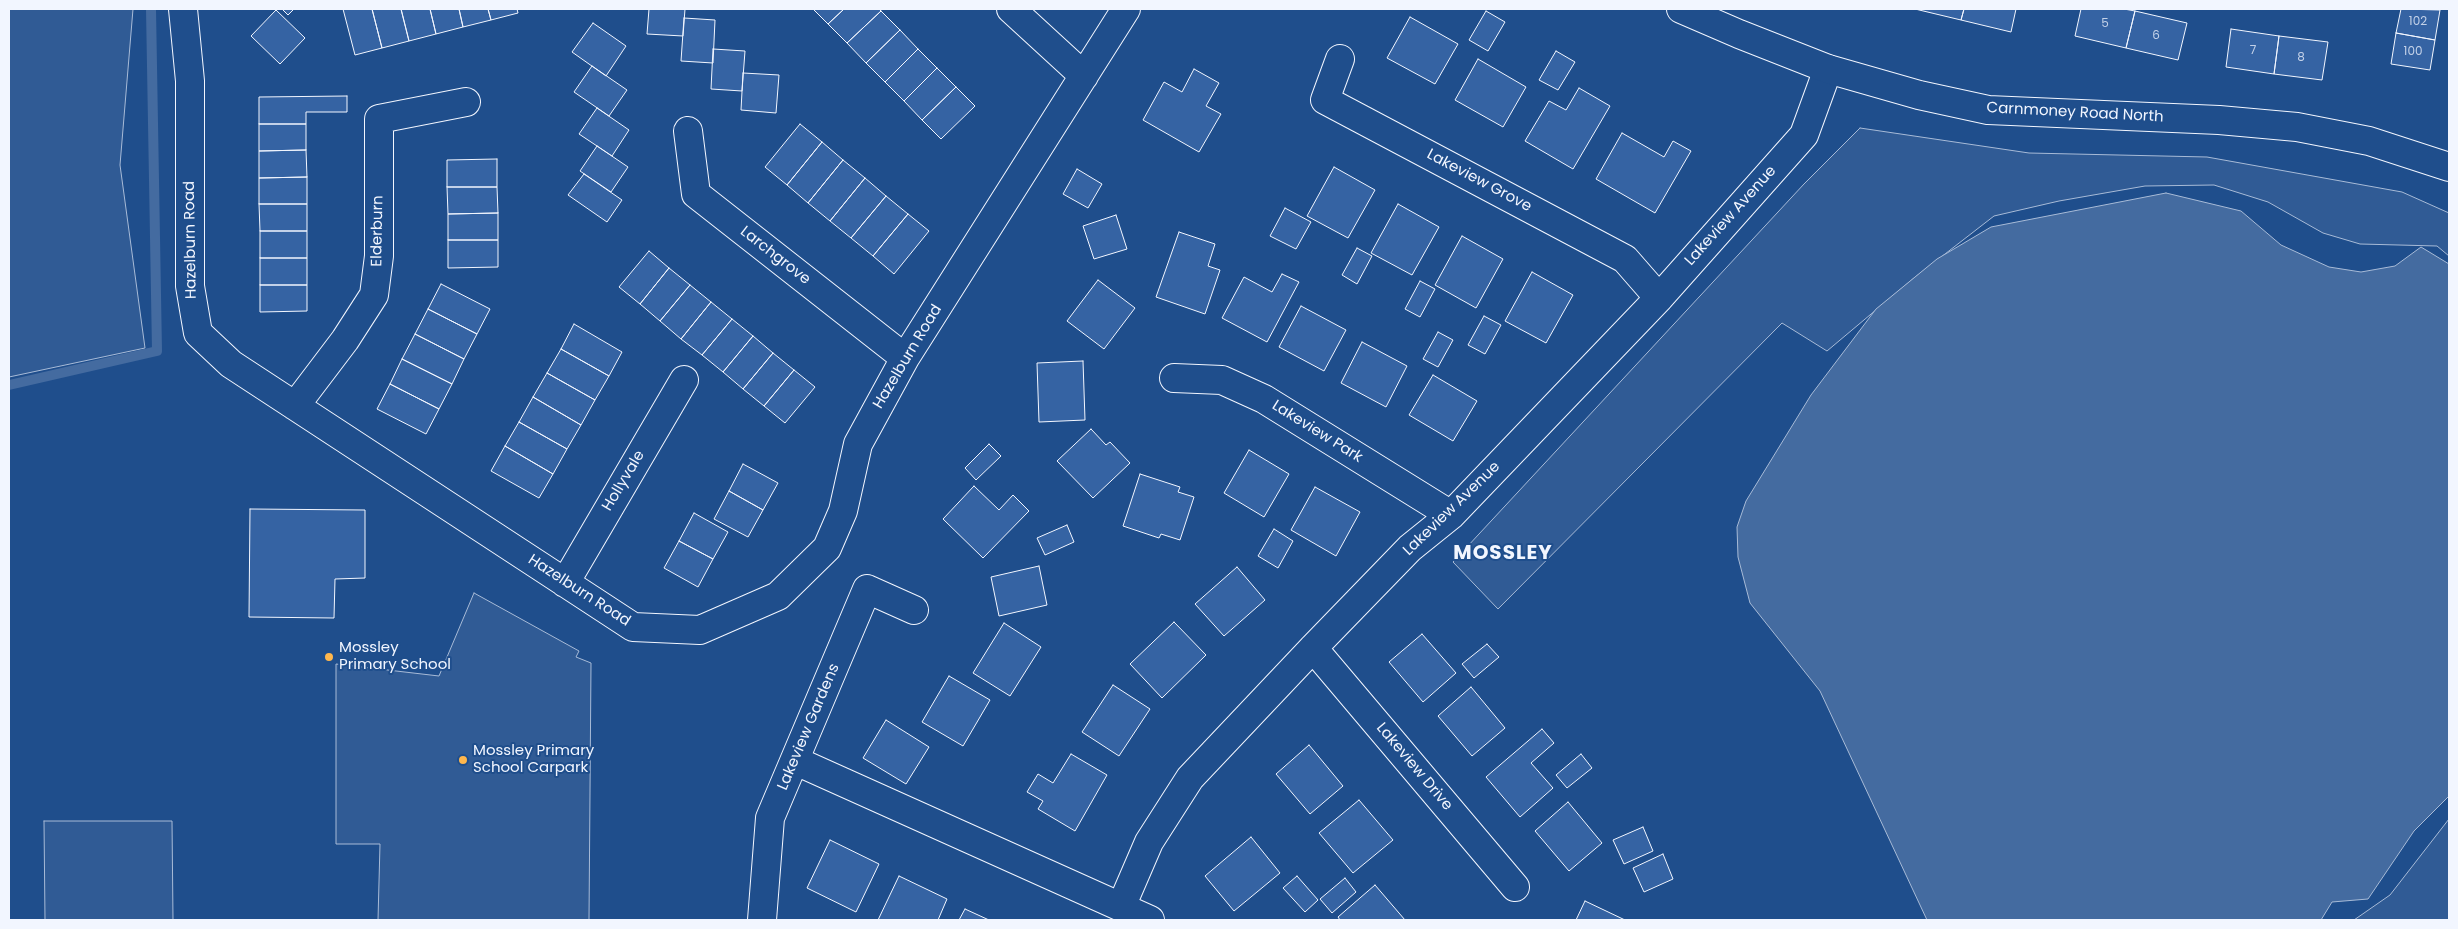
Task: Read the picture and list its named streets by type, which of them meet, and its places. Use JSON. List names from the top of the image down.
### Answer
{
  "streets": {
    "street": [
      "Carnmoney Road North",
      "Lakeview Grove",
      "Lakeview Avenue",
      "Elderburn",
      "Hazelburn Road",
      "Larchgrove",
      "Lakeview Park",
      "Hollyvale",
      "Lakeview Gardens",
      "Lakeview Drive"
    ]
  },
  "crossings": [
    ["Carnmoney Road North", "Lakeview Avenue"],
    ["Lakeview Grove", "Lakeview Avenue"],
    ["Lakeview Avenue", "Lakeview Park"],
    ["Lakeview Avenue", "Lakeview Drive"],
    ["Elderburn", "Hazelburn Road"],
    ["Hazelburn Road", "Larchgrove"],
    ["Hazelburn Road", "Hollyvale"]
  ],
  "districts": ["MOSSLEY"],
  "places": ["Mossley Primary School", "Mossley Primary School Carpark"],
  "house_numbers": [
    "102",
    "5",
    "6",
    "7",
    "100",
    "8"
  ]
}
